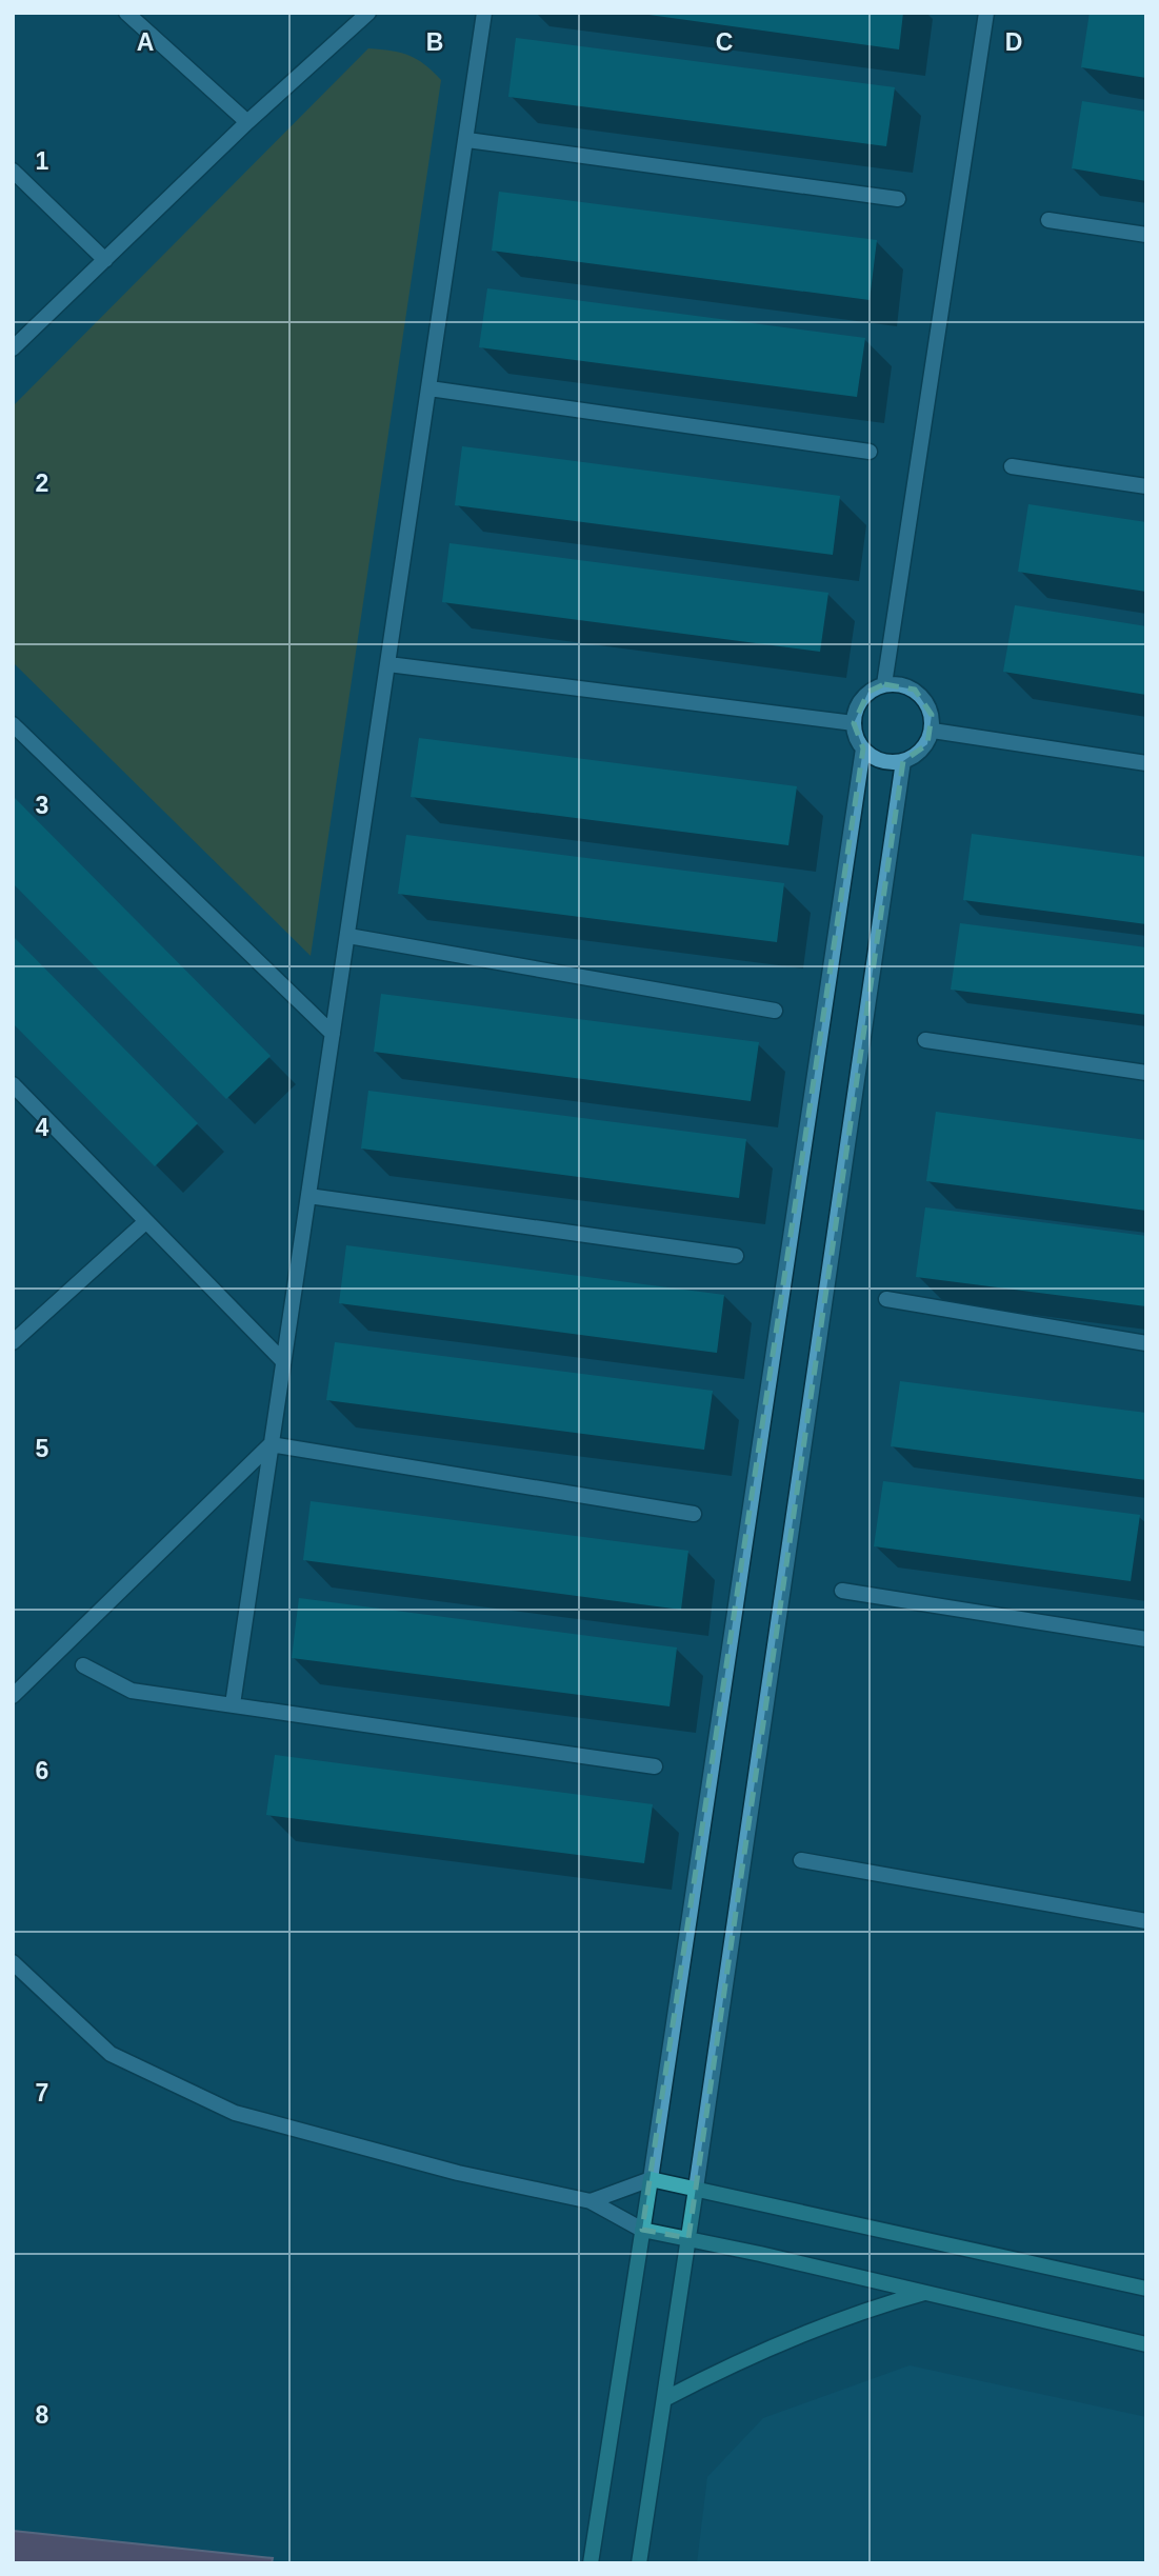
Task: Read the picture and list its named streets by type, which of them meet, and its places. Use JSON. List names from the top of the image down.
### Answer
{
  "grid": {
    "columns": [
      "A",
      "B",
      "C",
      "D"
    ],
    "rows": [
      "1",
      "2",
      "3",
      "4",
      "5",
      "6",
      "7",
      "8"
    ]
  }
}
